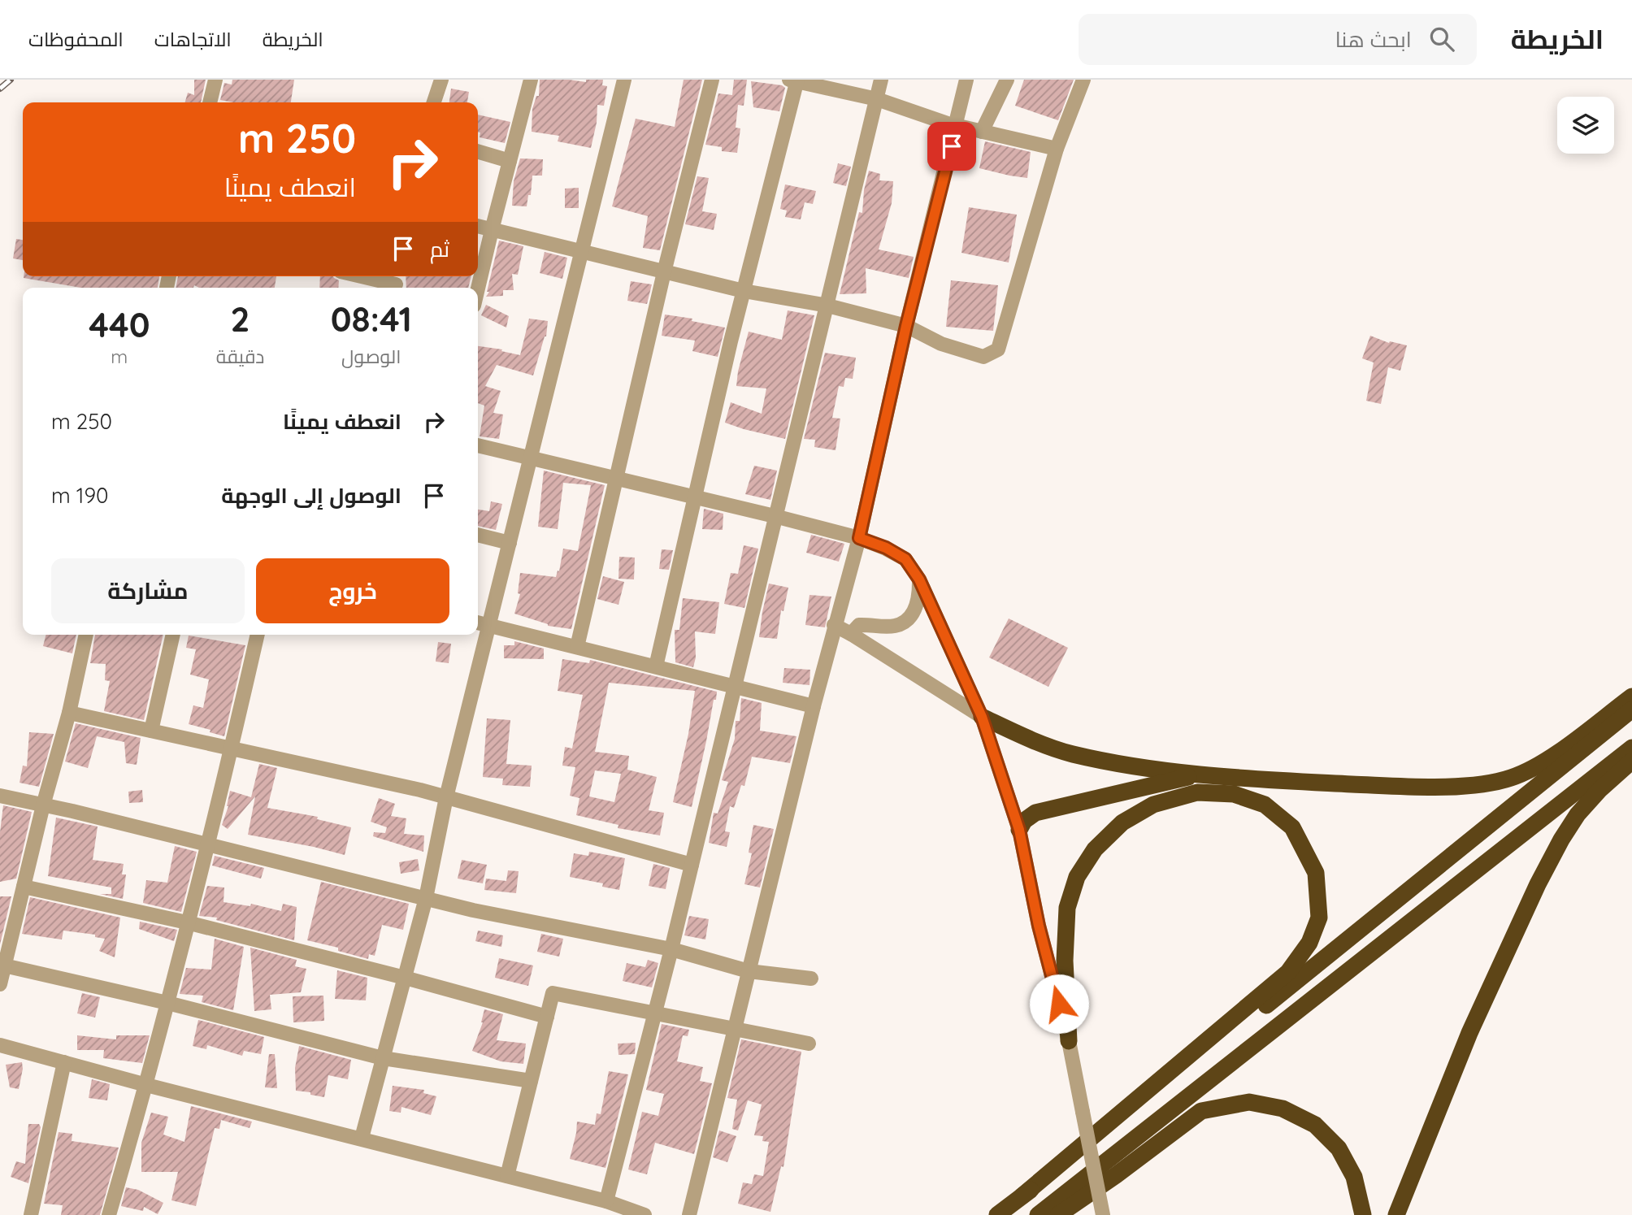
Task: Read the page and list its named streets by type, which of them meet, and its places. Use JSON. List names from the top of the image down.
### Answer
{
  "page": {
    "header": "الخريطة",
    "search": "ابحث هنا",
    "nav": ["الخريطة", "الاتجاهات", "المحفوظات"],
    "turn": ["250 m", "انعطف يمينًا"],
    "then": "ثم",
    "eta": [
      "08:41",
      "الوصول",
      "2",
      "دقيقة",
      "440",
      "m"
    ],
    "list": [
      {
        "name": "انعطف يمينًا",
        "value": "250 m"
      },
      {
        "name": "الوصول إلى الوجهة",
        "value": "190 m"
      }
    ],
    "buttons": ["خروج", "مشاركة"]
  }
}
